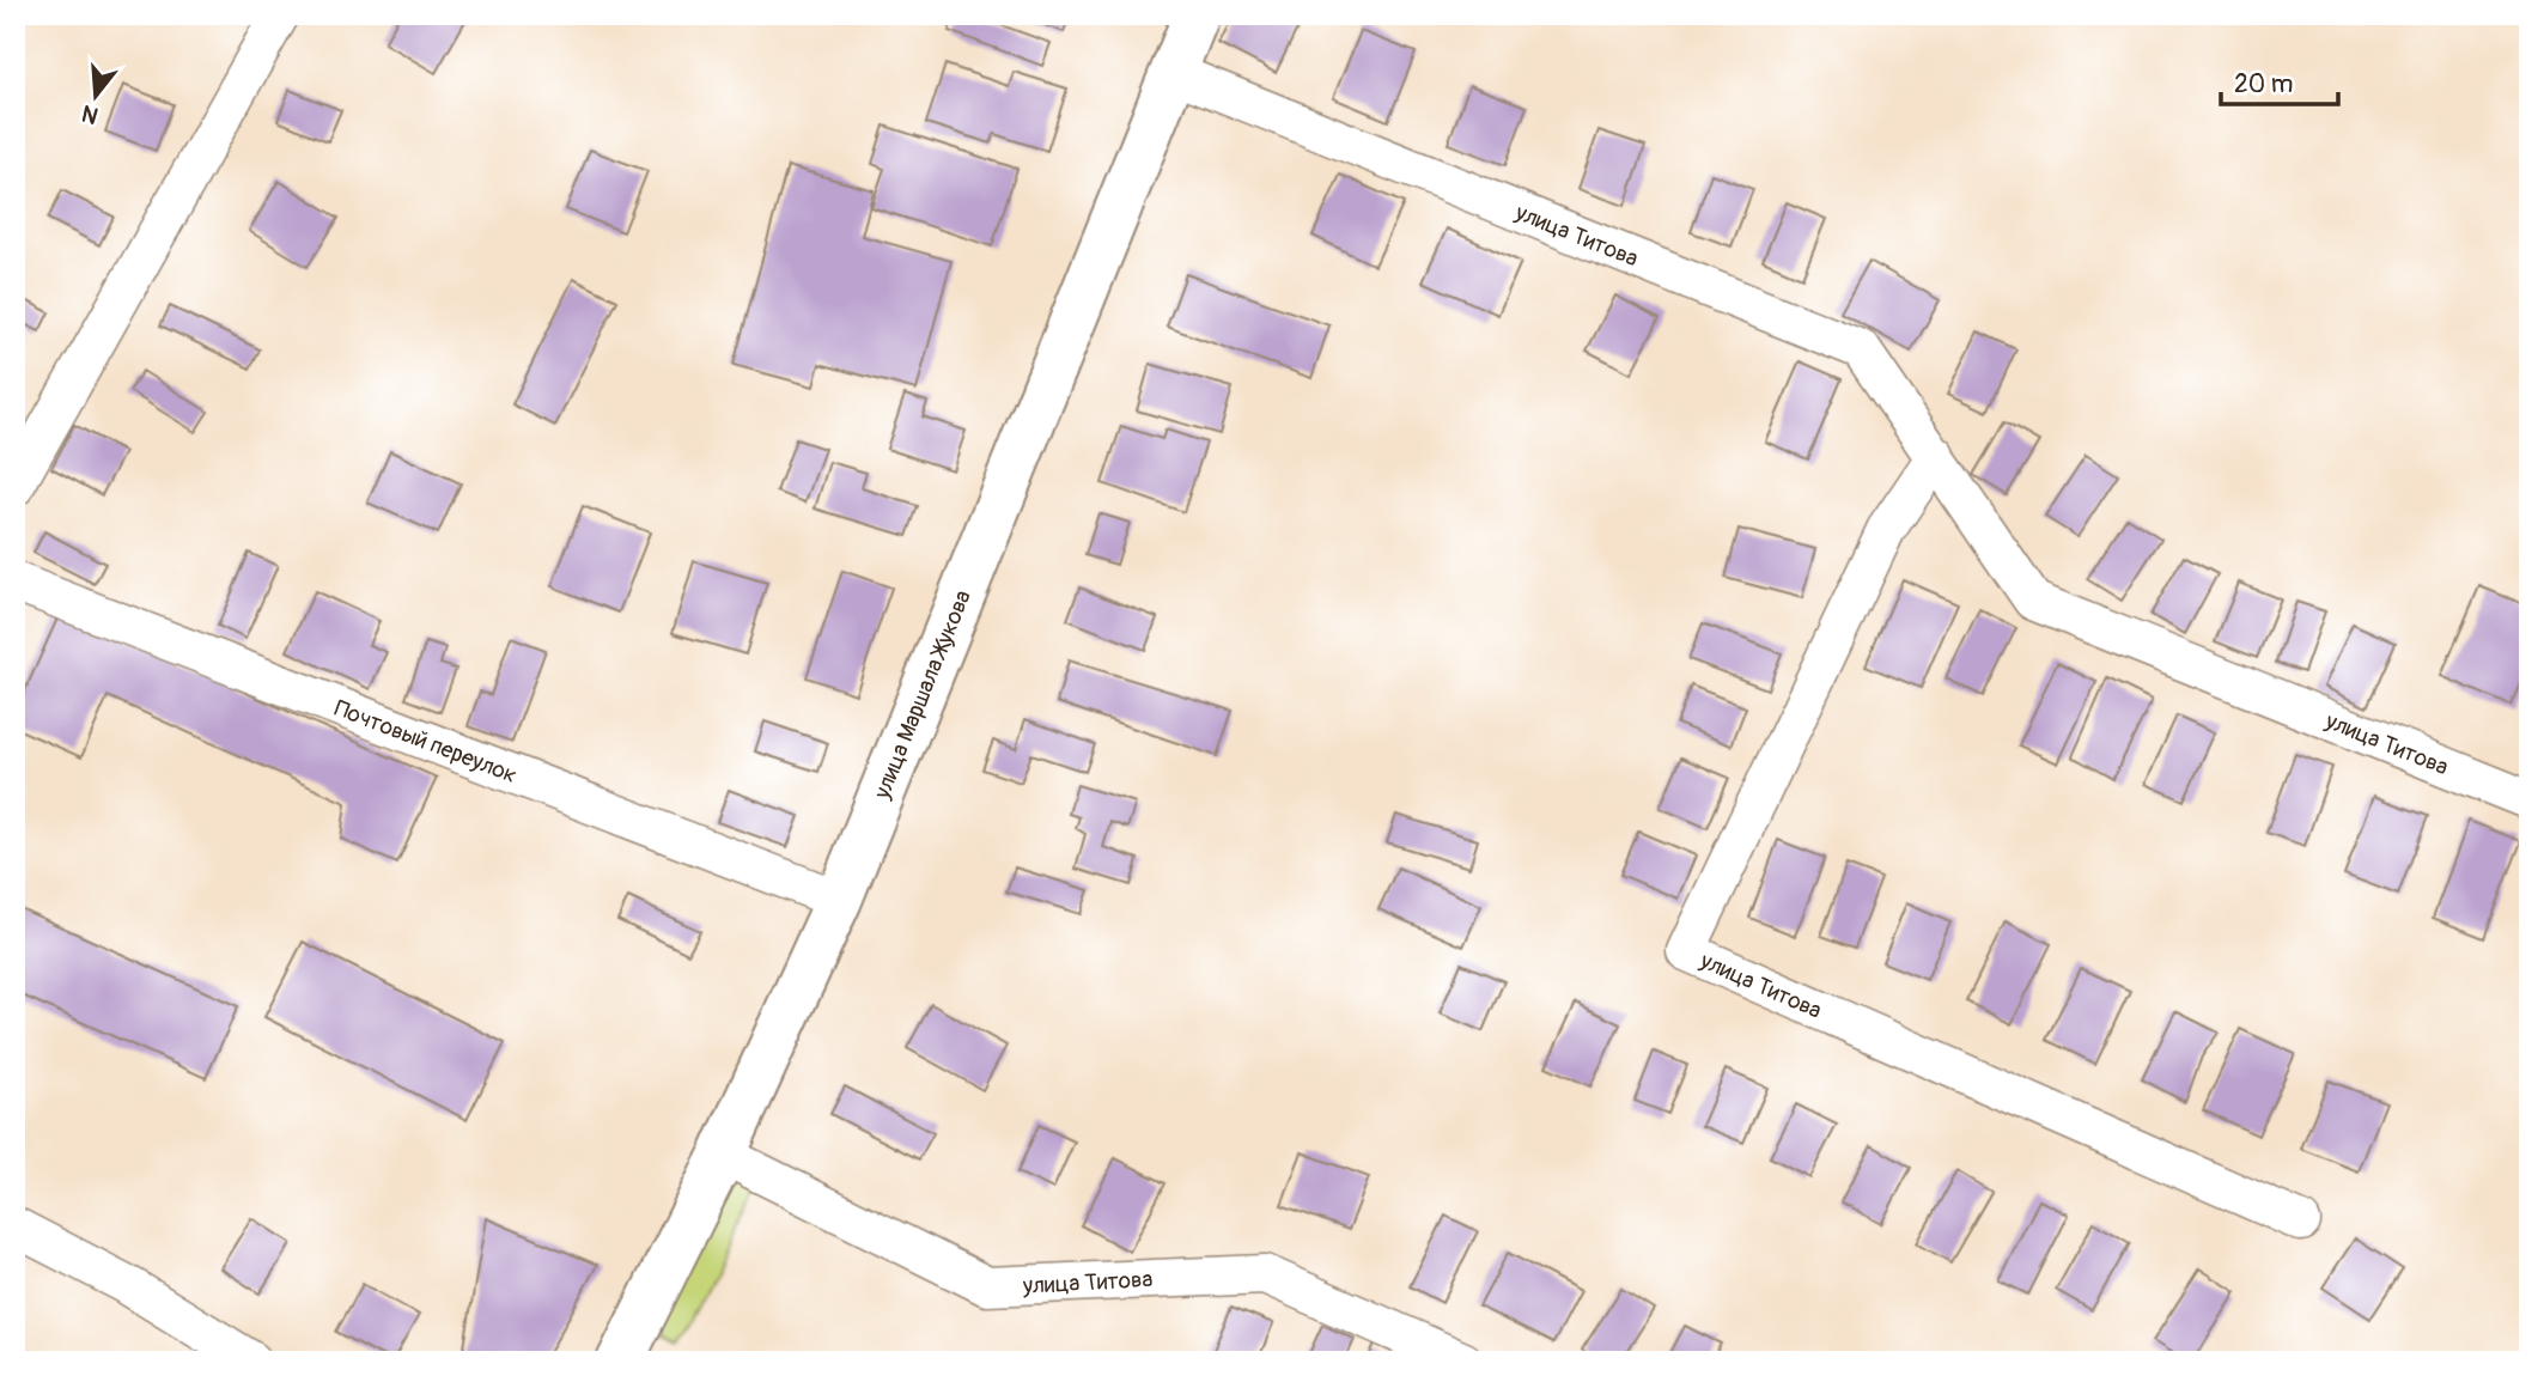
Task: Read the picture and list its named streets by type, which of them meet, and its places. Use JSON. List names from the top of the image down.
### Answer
{
  "streets": {
    "street": ["улица Титова", "улица Маршала Жукова", "Почтовый переулок"]
  },
  "crossings": [
    ["улица Титова", "улица Маршала Жукова"],
    ["улица Маршала Жукова", "Почтовый переулок"]
  ],
  "scale_bar": "20 m",
  "north": "bottom"
}
